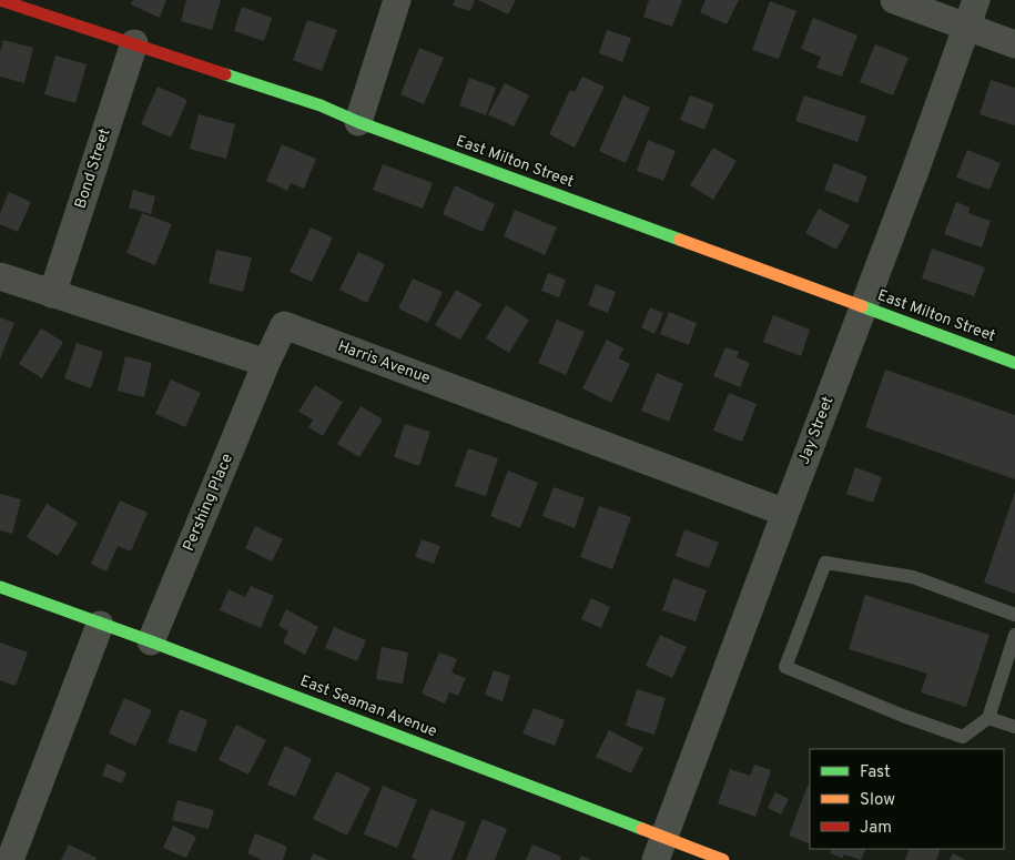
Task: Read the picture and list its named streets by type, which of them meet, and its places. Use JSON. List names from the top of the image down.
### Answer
{
  "streets": {
    "street": [
      "East Milton Street",
      "Bond Street",
      "Harris Avenue",
      "Jay Street",
      "Pershing Place",
      "East Seaman Avenue"
    ]
  },
  "crossings": [
    ["East Milton Street", "Bond Street"],
    ["East Milton Street", "Jay Street"],
    ["Harris Avenue", "Jay Street"],
    ["Harris Avenue", "Pershing Place"],
    ["Jay Street", "East Seaman Avenue"],
    ["Pershing Place", "East Seaman Avenue"]
  ],
  "legend": ["Fast", "Slow", "Jam"]
}
